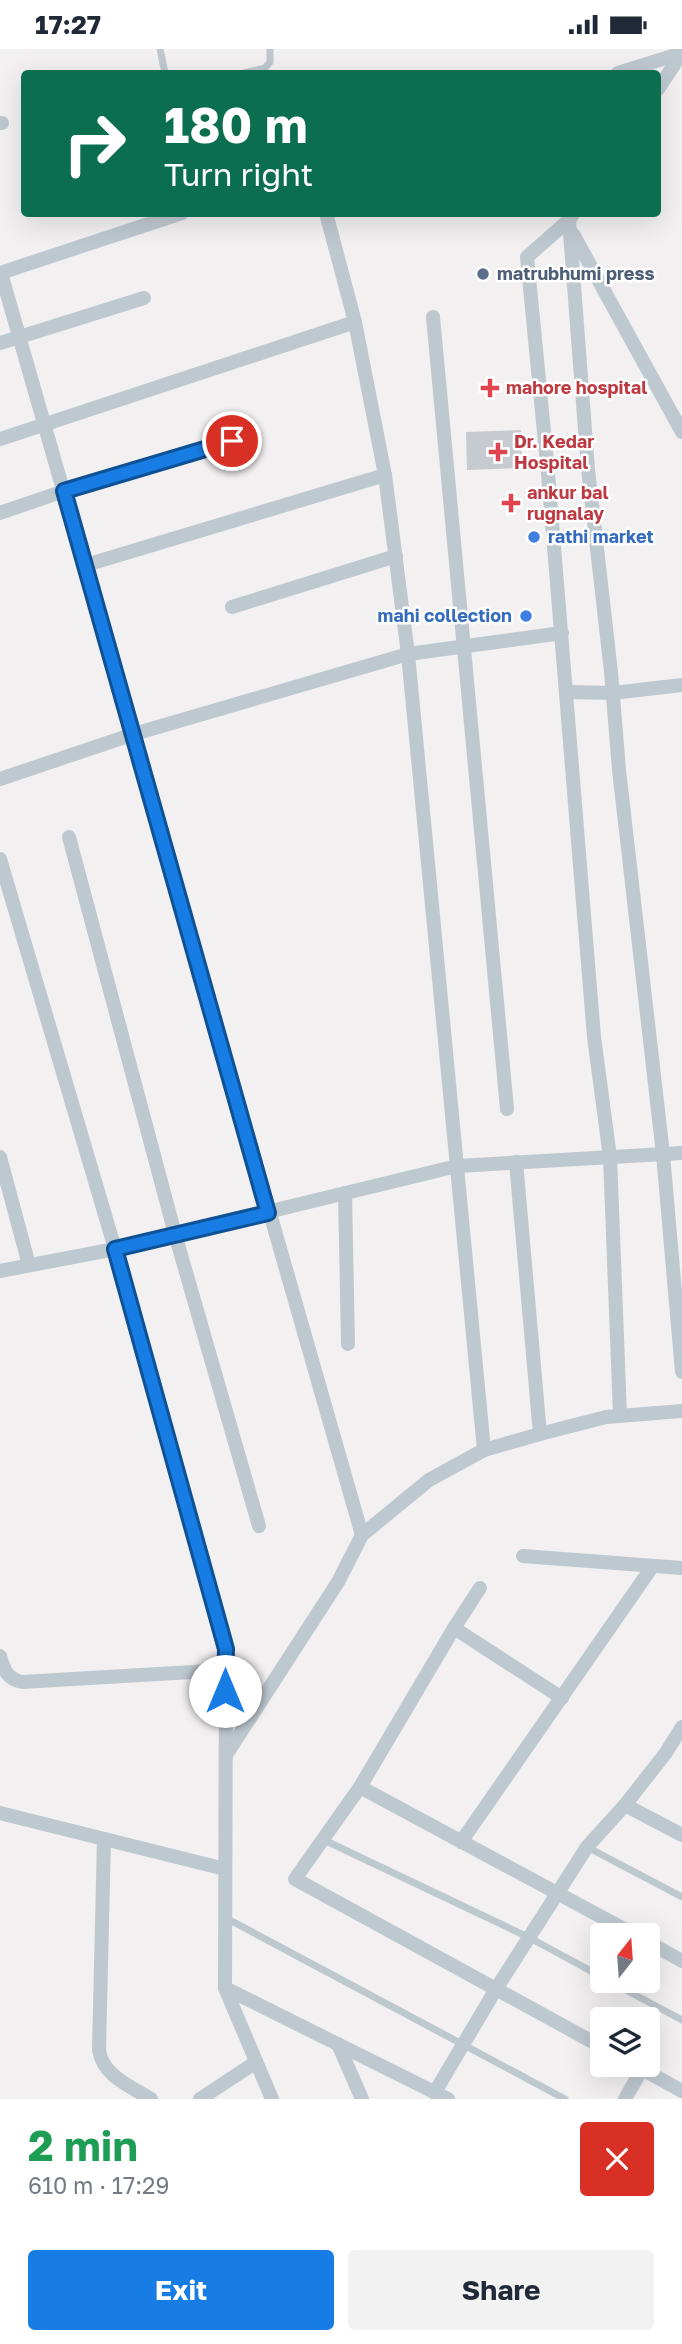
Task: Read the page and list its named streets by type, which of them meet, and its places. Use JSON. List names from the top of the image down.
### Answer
{
  "places": {
    "other": ["matrubhumi press", "rathi market", "mahi collection"],
    "health": ["mahore hospital", "Dr. Kedar Hospital", "ankur bal rugnalay"]
  },
  "north": "top",
  "page": {
    "status": "17:27",
    "turn": ["180 m", "Turn right"],
    "heading": ["2 min", "610 m · 17:29"],
    "buttons": ["Exit", "Share"]
  }
}
